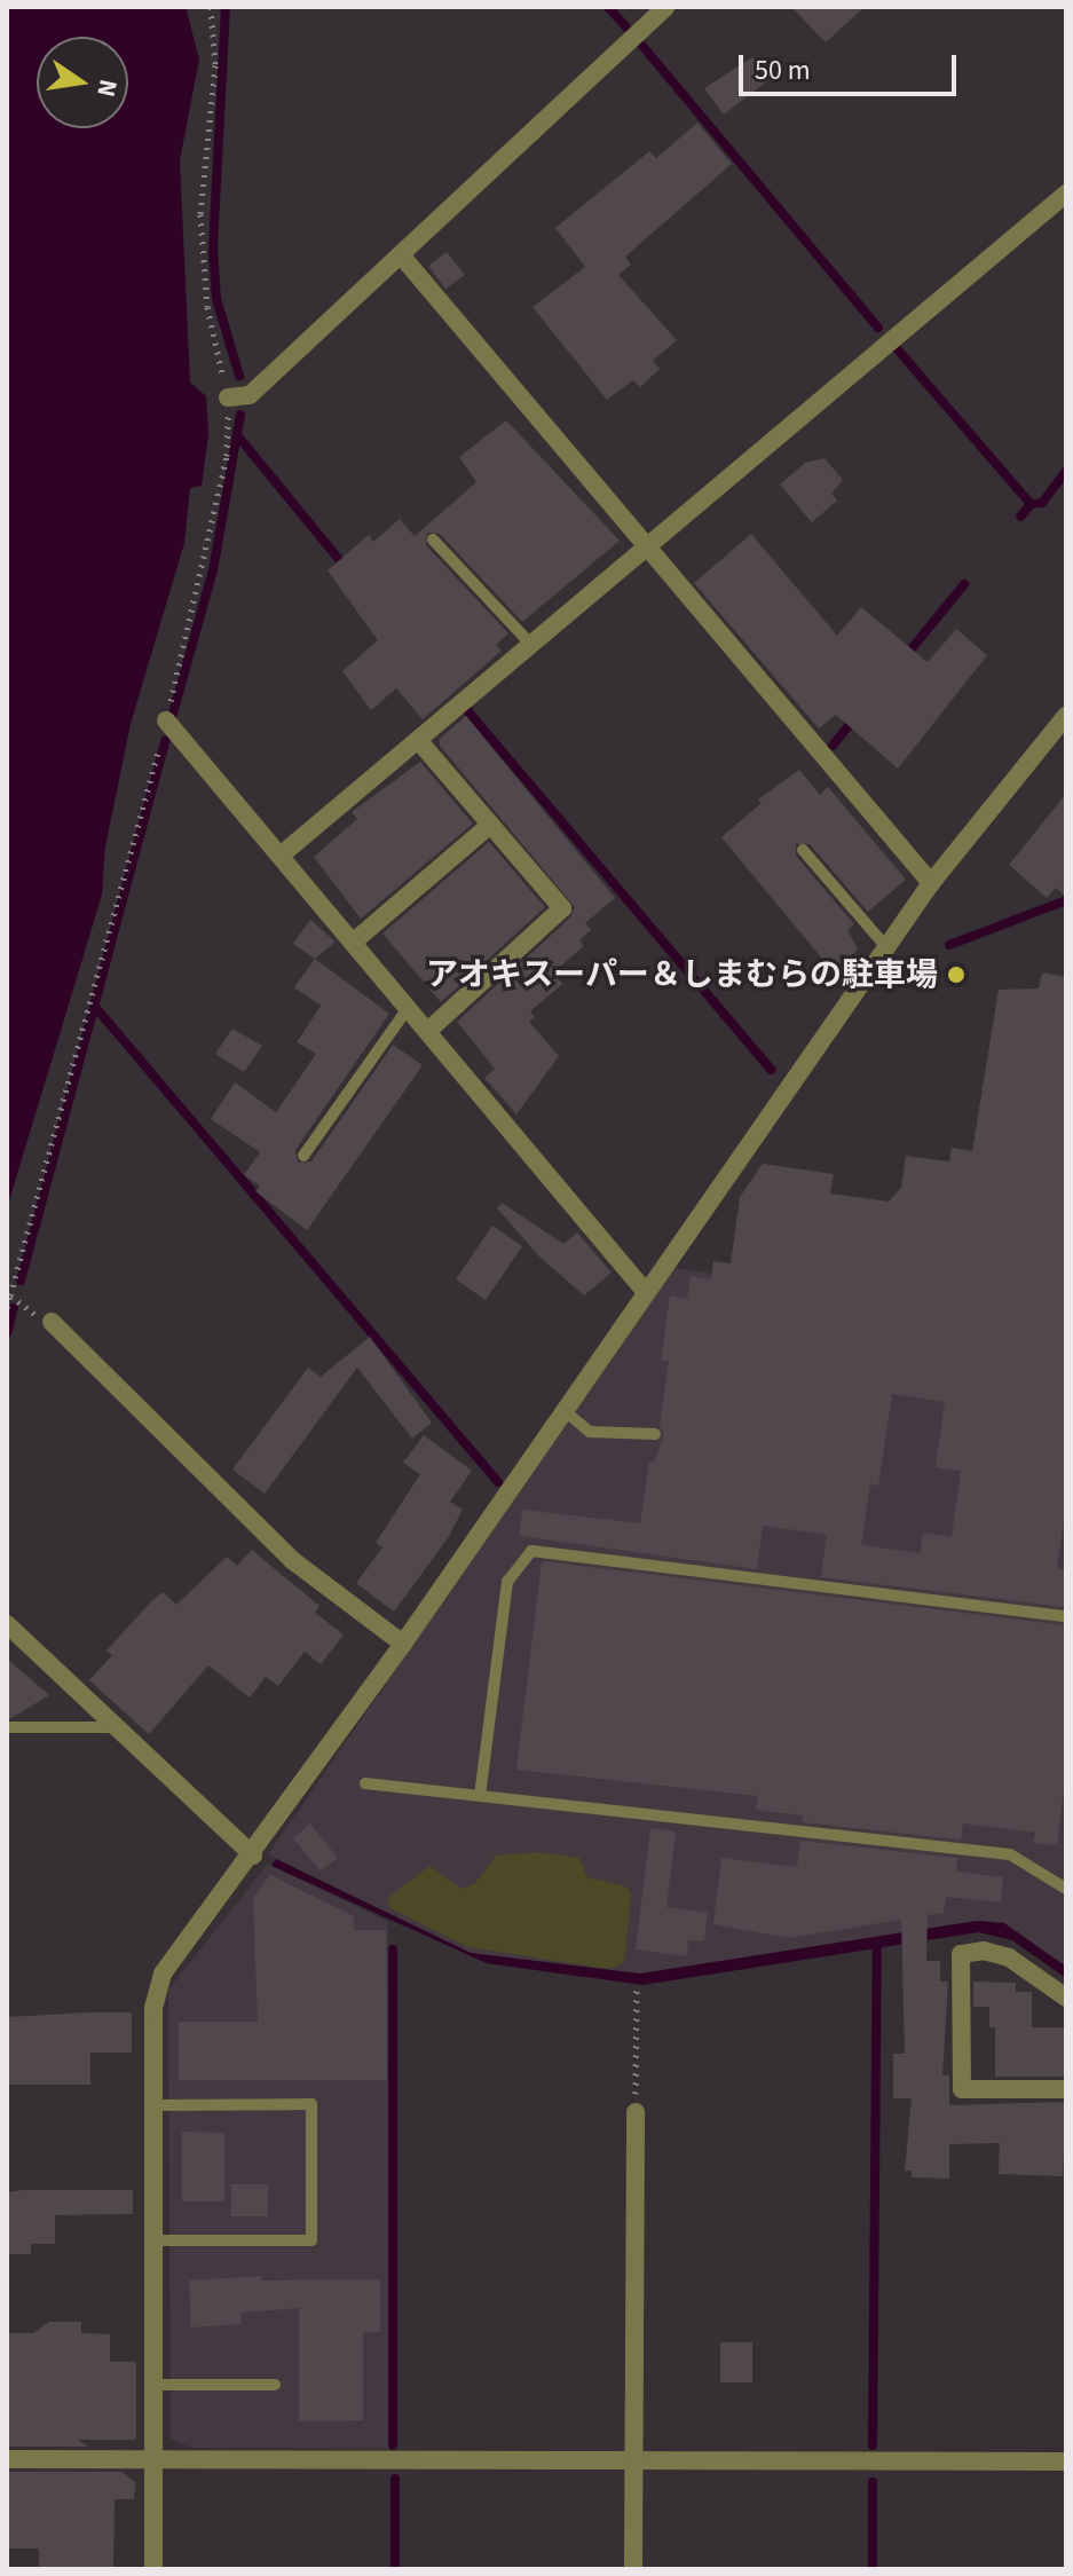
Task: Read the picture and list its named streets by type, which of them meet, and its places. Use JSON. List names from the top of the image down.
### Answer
{
  "places": ["アオキスーパー＆しまむらの駐車場"],
  "scale_bar": "50 m",
  "north": "right"
}
